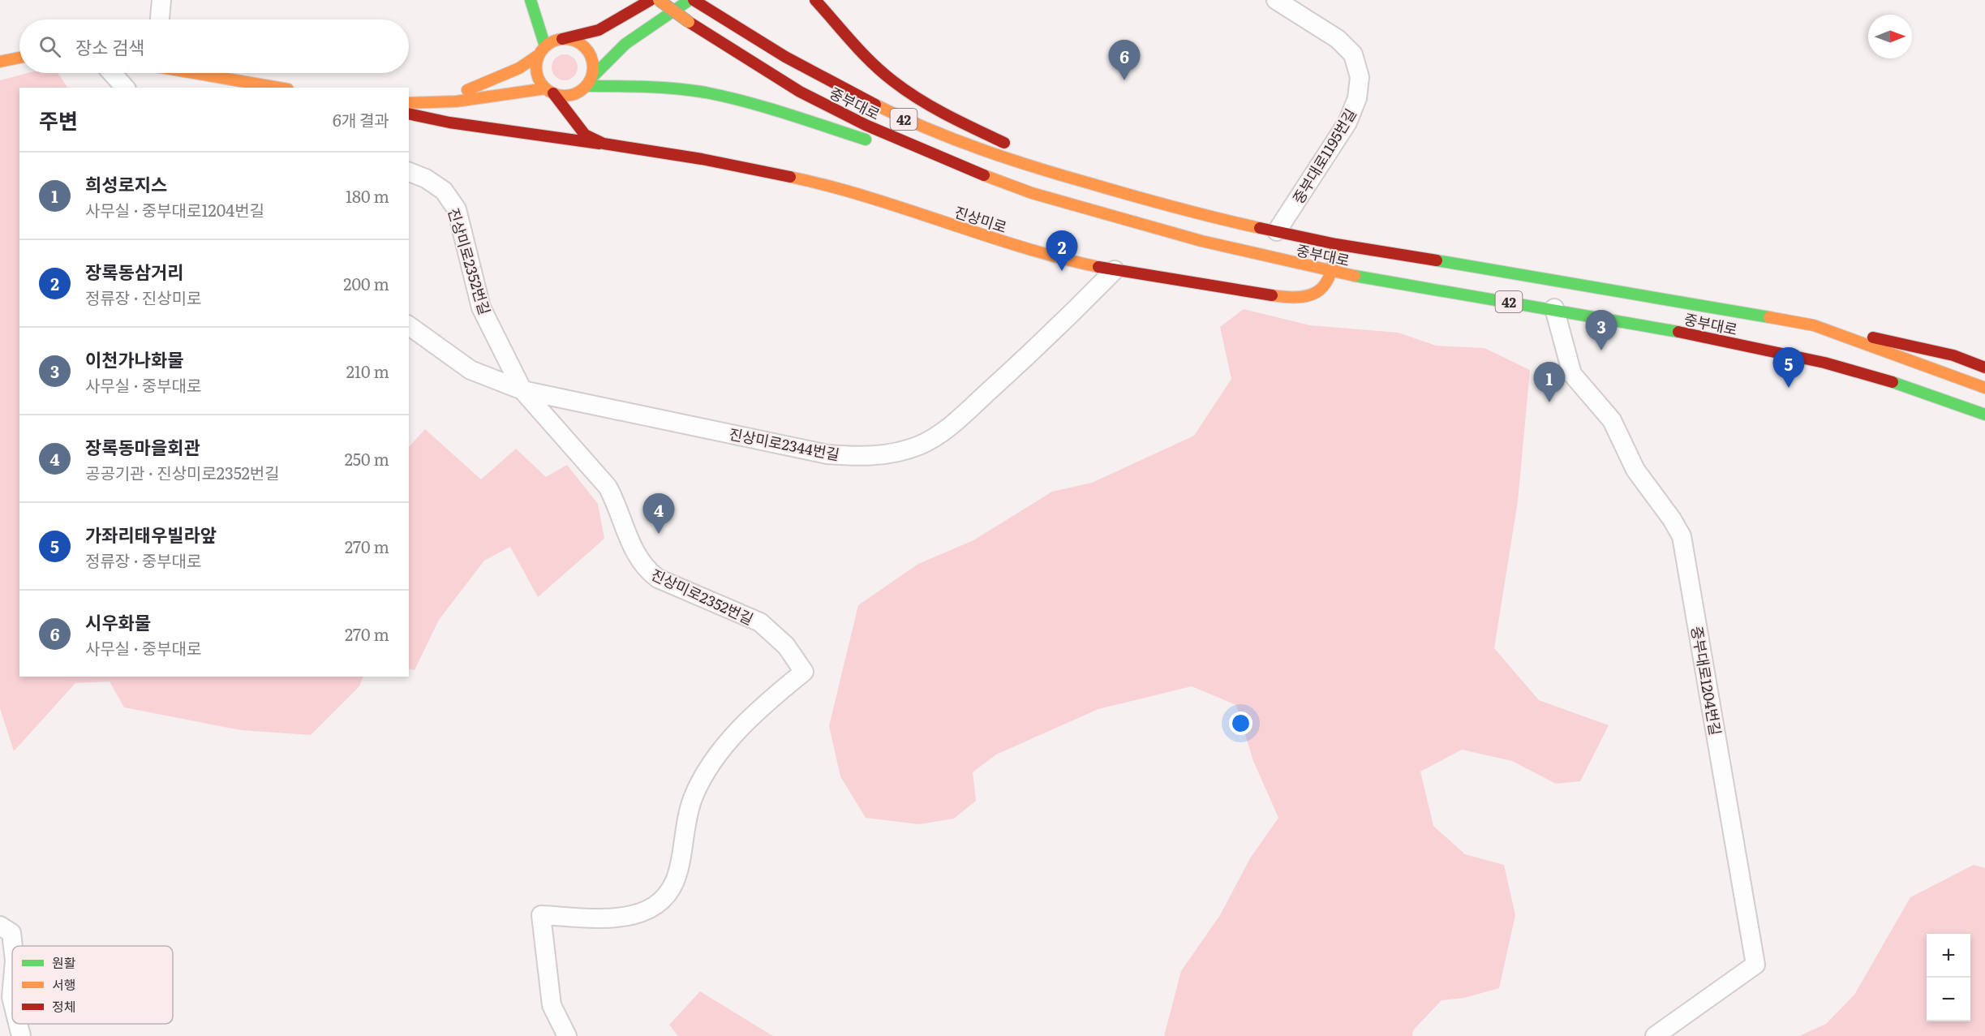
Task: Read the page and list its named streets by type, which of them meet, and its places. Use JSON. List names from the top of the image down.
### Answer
{
  "streets": {
    "main road": ["중부대로", "42", "진상미로"],
    "street": [
      "중부대로1195번길",
      "진상미로2352번길",
      "진상미로2344번길",
      "중부대로1204번길"
    ]
  },
  "crossings": [
    ["중부대로", "중부대로1195번길"],
    ["중부대로", "진상미로"],
    ["중부대로", "중부대로1204번길"],
    ["진상미로", "진상미로2344번길"],
    ["진상미로2352번길", "진상미로2344번길"]
  ],
  "legend": ["원활", "서행", "정체"],
  "north": "right",
  "page": {
    "search": "장소 검색",
    "pins": [
      "6",
      "2",
      "3",
      "5",
      "1",
      "4"
    ],
    "heading": ["주변", "6개 결과"],
    "list": [
      {
        "mark": "1",
        "name": "희성로지스",
        "note": "사무실 · 중부대로1204번길",
        "value": "180 m"
      },
      {
        "mark": "2",
        "name": "장록동삼거리",
        "note": "정류장 · 진상미로",
        "value": "200 m"
      },
      {
        "mark": "3",
        "name": "이천가나화물",
        "note": "사무실 · 중부대로",
        "value": "210 m"
      },
      {
        "mark": "4",
        "name": "장록동마을회관",
        "note": "공공기관 · 진상미로2352번길",
        "value": "250 m"
      },
      {
        "mark": "5",
        "name": "가좌리태우빌라앞",
        "note": "정류장 · 중부대로",
        "value": "270 m"
      },
      {
        "mark": "6",
        "name": "시우화물",
        "note": "사무실 · 중부대로",
        "value": "270 m"
      }
    ],
    "map_buttons": ["+", "−"]
  }
}
